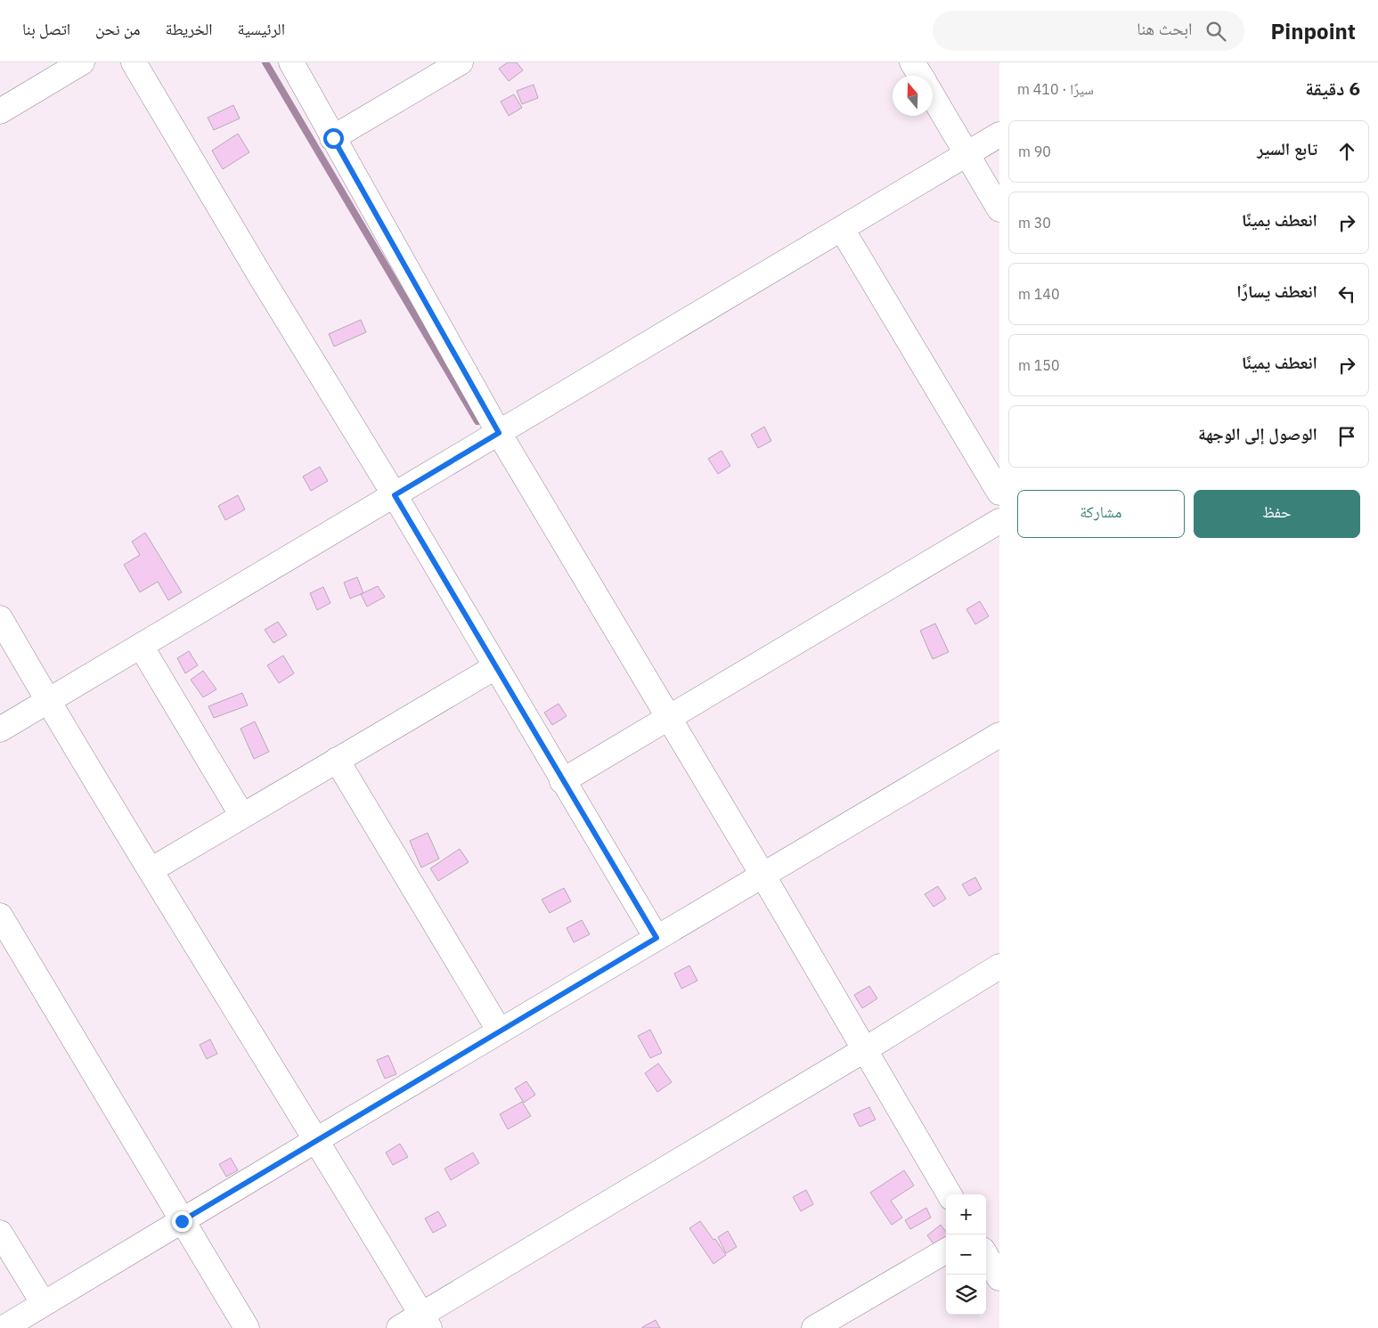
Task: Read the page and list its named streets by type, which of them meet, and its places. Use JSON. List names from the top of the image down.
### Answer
{
  "north": "top",
  "page": {
    "header": "Pinpoint",
    "search": "ابحث هنا",
    "nav": [
      "الرئيسية",
      "الخريطة",
      "من نحن",
      "اتصل بنا"
    ],
    "heading": ["6 دقيقة", "سيرًا · 410 m"],
    "list": [
      ["تابع السير", "90 m"],
      ["انعطف يمينًا", "30 m"],
      ["انعطف يسارًا", "140 m"],
      ["انعطف يمينًا", "150 m"],
      "الوصول إلى الوجهة"
    ],
    "buttons": ["حفظ", "مشاركة"],
    "map_buttons": ["+", "−"]
  }
}
